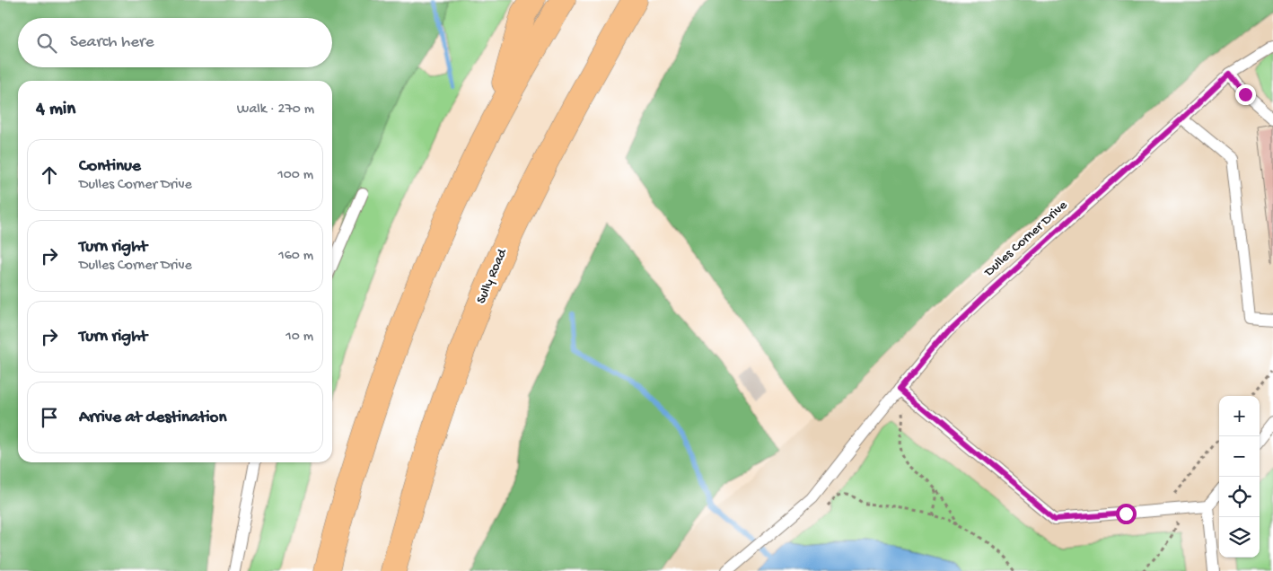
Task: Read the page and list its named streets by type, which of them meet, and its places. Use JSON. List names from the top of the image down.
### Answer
{
  "streets": {
    "highway": ["Sully Road"],
    "lane": ["Dulles Corner Drive"]
  },
  "page": {
    "search": "Search here",
    "heading": ["4 min", "Walk · 270 m"],
    "list": [
      ["Continue", "Dulles Corner Drive", "100 m"],
      ["Turn right", "Dulles Corner Drive", "160 m"],
      ["Turn right", "10 m"],
      "Arrive at destination"
    ],
    "map_buttons": ["+", "−"]
  }
}
